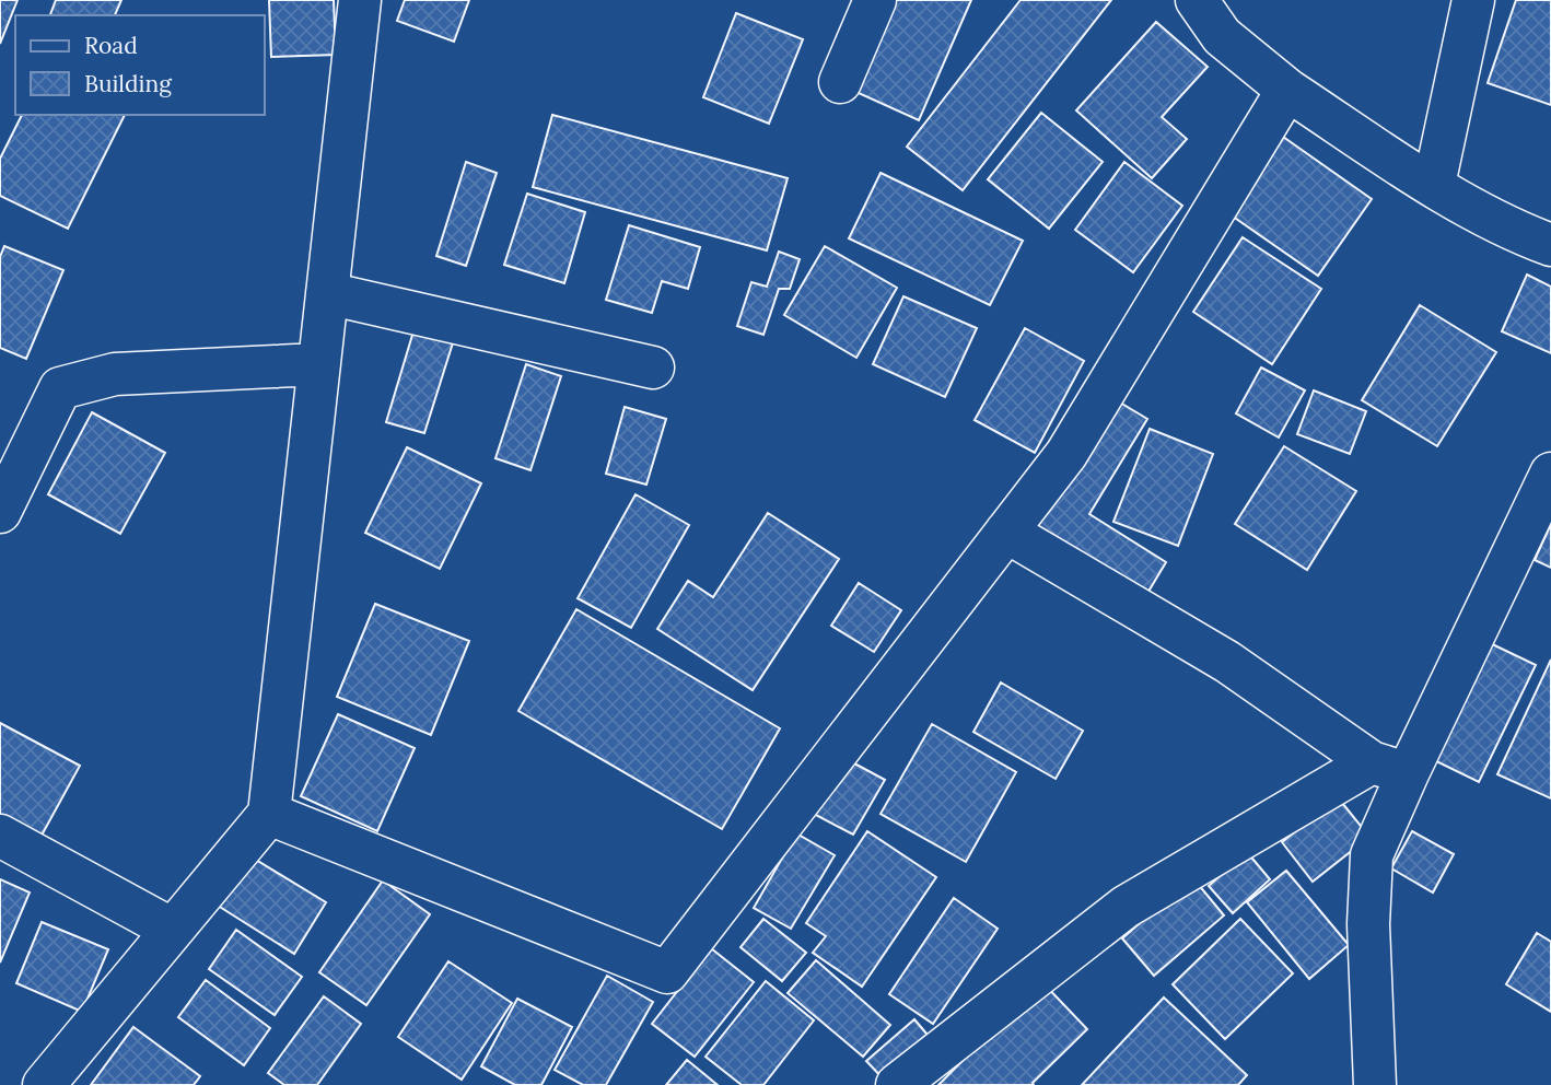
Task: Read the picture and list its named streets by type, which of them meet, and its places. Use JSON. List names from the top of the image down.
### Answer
{
  "legend": ["Road", "Building"]
}
